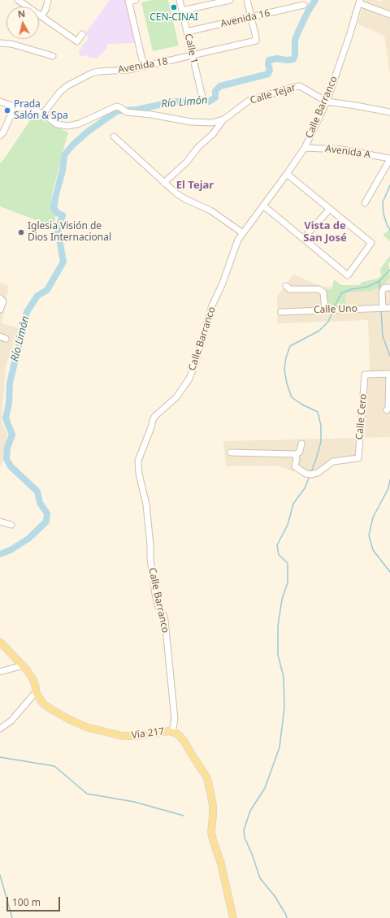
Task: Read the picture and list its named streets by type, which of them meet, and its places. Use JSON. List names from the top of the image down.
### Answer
{
  "streets": {
    "main road": ["Vía 217"],
    "street": [
      "Avenida 16",
      "Calle 1",
      "Avenida 18",
      "Calle Tejar",
      "Calle Barranco",
      "Avenida A",
      "Calle Uno",
      "Calle Cero"
    ]
  },
  "crossings": [
    ["Avenida 16", "Calle 1"],
    ["Avenida 16", "Avenida 18"],
    ["Calle 1", "Avenida 18"],
    ["Avenida 18", "Calle Tejar"],
    ["Calle Tejar", "Calle Barranco"],
    ["Calle Barranco", "Avenida A"],
    ["Calle Barranco", "Vía 217"]
  ],
  "districts": ["El Tejar", "Vista de San José"],
  "water": ["Río Limón"],
  "places": ["CEN-CINAI", "Prada Salón & Spa", "Iglesia Visión de Dios Internacional"],
  "scale_bar": "100 m",
  "north": "top"
}
